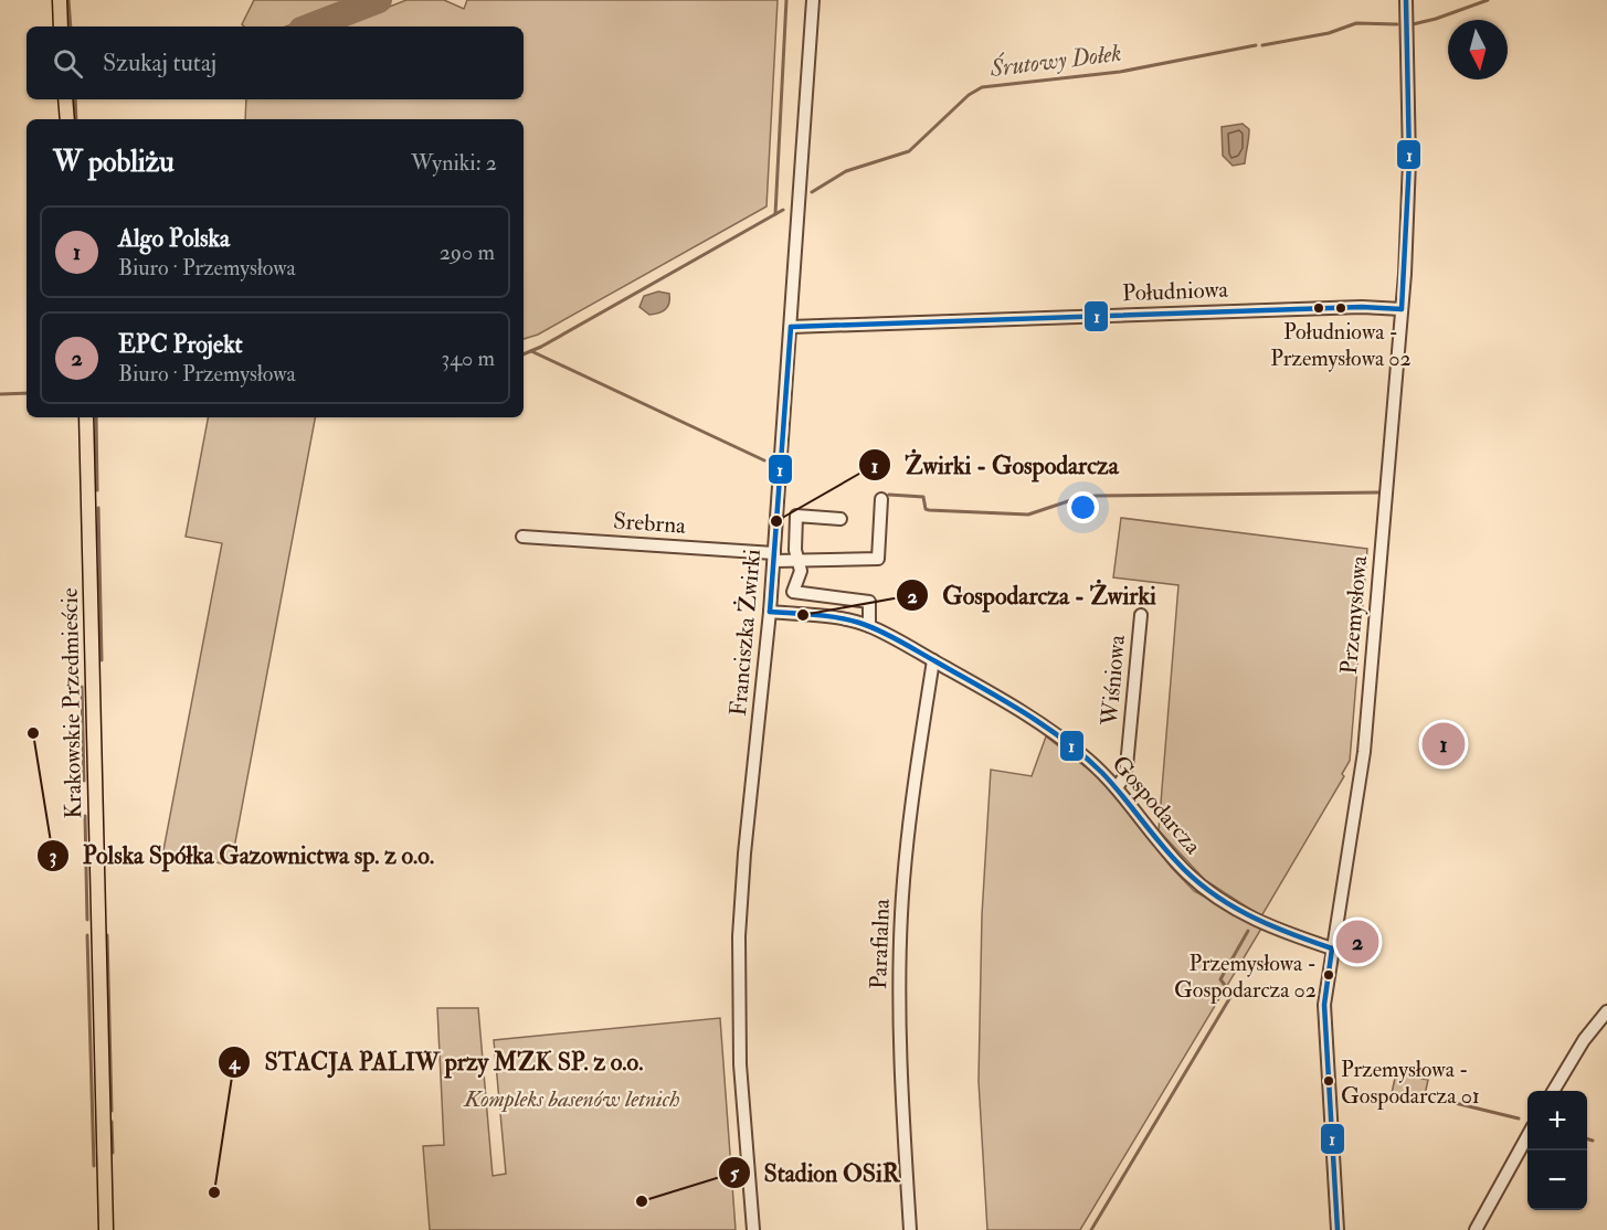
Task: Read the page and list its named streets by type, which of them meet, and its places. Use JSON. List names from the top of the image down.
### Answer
{
  "streets": {
    "main road": ["Krakowskie Przedmieście"],
    "street": [
      "Południowa",
      "Srebrna",
      "Przemysłowa",
      "Franciszka Żwirki",
      "Wiśniowa",
      "Gospodarcza",
      "Parafialna"
    ]
  },
  "crossings": [
    ["Południowa", "Przemysłowa"],
    ["Południowa", "Franciszka Żwirki"],
    ["Srebrna", "Franciszka Żwirki"],
    ["Przemysłowa", "Gospodarcza"],
    ["Franciszka Żwirki", "Gospodarcza"],
    ["Wiśniowa", "Gospodarcza"],
    ["Gospodarcza", "Parafialna"]
  ],
  "water": ["Śrutowy Dołek"],
  "parks": ["Kompleks basenów letnich"],
  "places": [
    "Południowa - Przemysłowa 02",
    "Żwirki - Gospodarcza",
    "Gospodarcza - Żwirki",
    "Polska Spółka Gazownictwa sp. z o.o.",
    "Przemysłowa - Gospodarcza 02",
    "Przemysłowa - Gospodarcza 01",
    "STACJA PALIW przy MZK SP. z o.o.",
    "Stadion OSiR"
  ],
  "lines": ["transit line 1"],
  "north": "bottom",
  "page": {
    "search": "Szukaj tutaj",
    "heading": ["W pobliżu", "Wyniki: 2"],
    "list": [
      {
        "mark": "1",
        "name": "Algo Polska",
        "note": "Biuro · Przemysłowa",
        "value": "290 m"
      },
      {
        "mark": "2",
        "name": "EPC Projekt",
        "note": "Biuro · Przemysłowa",
        "value": "340 m"
      }
    ],
    "pins": ["1", "2"],
    "map_buttons": ["+", "−"]
  }
}
